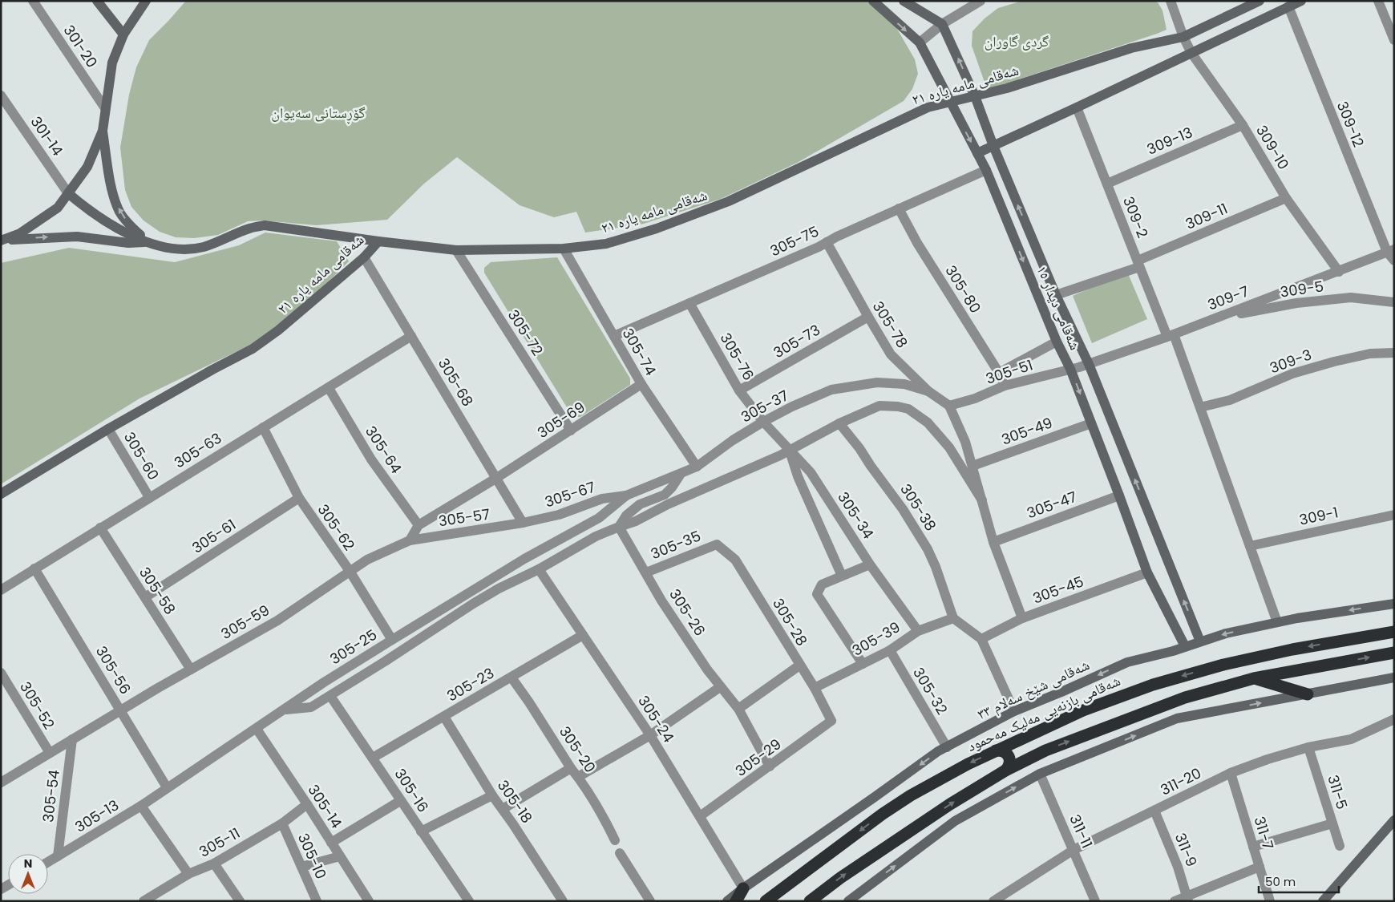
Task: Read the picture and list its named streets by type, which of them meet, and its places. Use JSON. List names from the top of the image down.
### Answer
{
  "streets": {
    "highway": ["شەقامی بازنەیی مەلیک مەحمود"],
    "street": [
      "301-20",
      "شەقامی مامە یارە ٢١",
      "309-12",
      "301-14",
      "309-13",
      "309-10",
      "309-11",
      "309-2",
      "305-75",
      "305-80",
      "309-5",
      "309-7",
      "شەقامی دیدار ١٥",
      "305-78",
      "305-72",
      "305-73",
      "305-74",
      "305-76",
      "309-3",
      "305-51",
      "305-68",
      "305-37",
      "305-69",
      "305-49",
      "305-64",
      "305-63",
      "305-60",
      "305-67",
      "305-47",
      "305-38",
      "305-34",
      "309-1",
      "305-57",
      "305-62",
      "305-61",
      "305-35",
      "305-45",
      "305-58",
      "305-26",
      "305-59",
      "305-28",
      "305-39",
      "305-25",
      "305-56",
      "305-23",
      "شەقامی شێخ سەلام ٣٣",
      "305-32",
      "305-52",
      "305-24",
      "305-20",
      "305-29",
      "311-20",
      "305-16",
      "311-5",
      "305-54",
      "305-18",
      "305-14",
      "305-13",
      "311-11",
      "311-7",
      "305-11",
      "311-9",
      "305-10"
    ]
  },
  "crossings": [
    ["شەقامی مامە یارە ٢١", "309-10"],
    ["شەقامی مامە یارە ٢١", "شەقامی دیدار ١٥"],
    ["شەقامی مامە یارە ٢١", "305-72"],
    ["شەقامی مامە یارە ٢١", "305-74"],
    ["شەقامی مامە یارە ٢١", "305-68"],
    ["شەقامی مامە یارە ٢١", "305-60"],
    ["309-12", "309-7"],
    ["309-13", "309-10"],
    ["309-13", "309-2"],
    ["309-10", "309-11"],
    ["309-10", "309-7"],
    ["309-11", "309-2"],
    ["309-11", "شەقامی دیدار ١٥"],
    ["309-2", "309-7"],
    ["309-2", "309-3"],
    ["309-2", "309-1"],
    ["309-2", "شەقامی شێخ سەلام ٣٣"],
    ["305-75", "305-80"],
    ["305-75", "شەقامی دیدار ١٥"],
    ["305-75", "305-78"],
    ["305-75", "305-74"],
    ["305-75", "305-76"],
    ["305-80", "305-51"],
    ["309-5", "309-7"],
    ["309-7", "شەقامی دیدار ١٥"],
    ["309-7", "305-51"],
    ["شەقامی دیدار ١٥", "305-51"],
    ["شەقامی دیدار ١٥", "305-49"],
    ["شەقامی دیدار ١٥", "305-47"],
    ["شەقامی دیدار ١٥", "305-45"],
    ["شەقامی دیدار ١٥", "شەقامی شێخ سەلام ٣٣"],
    ["305-78", "305-73"],
    ["305-78", "305-51"],
    ["305-78", "305-37"],
    ["305-72", "305-69"],
    ["305-73", "305-76"],
    ["305-74", "305-37"],
    ["305-74", "305-69"],
    ["305-76", "305-37"],
    ["305-76", "305-34"],
    ["305-68", "305-69"],
    ["305-68", "305-63"],
    ["305-68", "305-67"],
    ["305-68", "305-57"],
    ["305-37", "305-67"],
    ["305-37", "305-34"],
    ["305-37", "305-25"],
    ["305-64", "305-63"],
    ["305-63", "305-60"],
    ["305-63", "305-62"],
    ["305-63", "305-58"],
    ["305-63", "305-56"],
    ["305-67", "305-57"],
    ["305-67", "305-25"],
    ["305-38", "305-39"],
    ["305-34", "305-39"],
    ["305-57", "305-59"],
    ["305-62", "305-61"],
    ["305-62", "305-59"],
    ["305-62", "305-25"],
    ["305-61", "305-58"],
    ["305-35", "305-26"],
    ["305-35", "305-28"],
    ["305-58", "305-59"],
    ["305-26", "305-29"],
    ["305-59", "305-56"],
    ["305-59", "305-52"],
    ["305-59", "305-54"],
    ["305-28", "305-39"],
    ["305-28", "305-29"],
    ["305-39", "305-32"],
    ["305-25", "305-56"],
    ["305-25", "305-14"],
    ["305-25", "305-13"],
    ["305-56", "305-13"],
    ["305-23", "305-24"],
    ["305-23", "305-20"],
    ["305-23", "305-16"],
    ["305-23", "305-18"],
    ["شەقامی شێخ سەلام ٣٣", "305-32"],
    ["شەقامی شێخ سەلام ٣٣", "305-24"],
    ["305-24", "305-29"],
    ["311-20", "311-5"],
    ["311-20", "311-11"],
    ["311-20", "311-7"],
    ["311-20", "311-9"],
    ["305-54", "305-13"],
    ["305-14", "305-11"],
    ["305-11", "305-10"]
  ],
  "parks": ["گردی گاوران", "گۆڕستانی سەیوان"],
  "scale_bar": "50 m",
  "north": "top"
}
